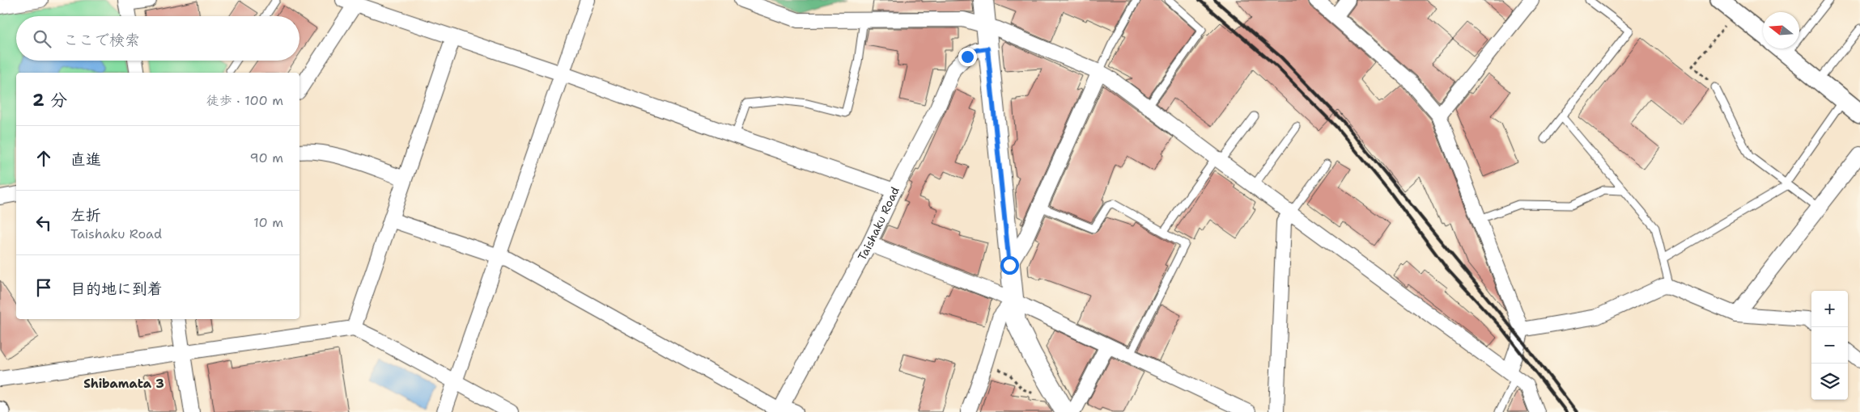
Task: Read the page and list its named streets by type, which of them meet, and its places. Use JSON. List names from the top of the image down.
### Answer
{
  "streets": {
    "street": ["Taishaku Road"]
  },
  "districts": ["Shibamata 3"],
  "north": "left",
  "page": {
    "search": "ここで検索",
    "heading": ["2 分", "徒歩 · 100 m"],
    "list": [
      ["直進", "90 m"],
      ["左折", "Taishaku Road", "10 m"],
      "目的地に到着"
    ],
    "map_buttons": ["+", "−"]
  }
}
